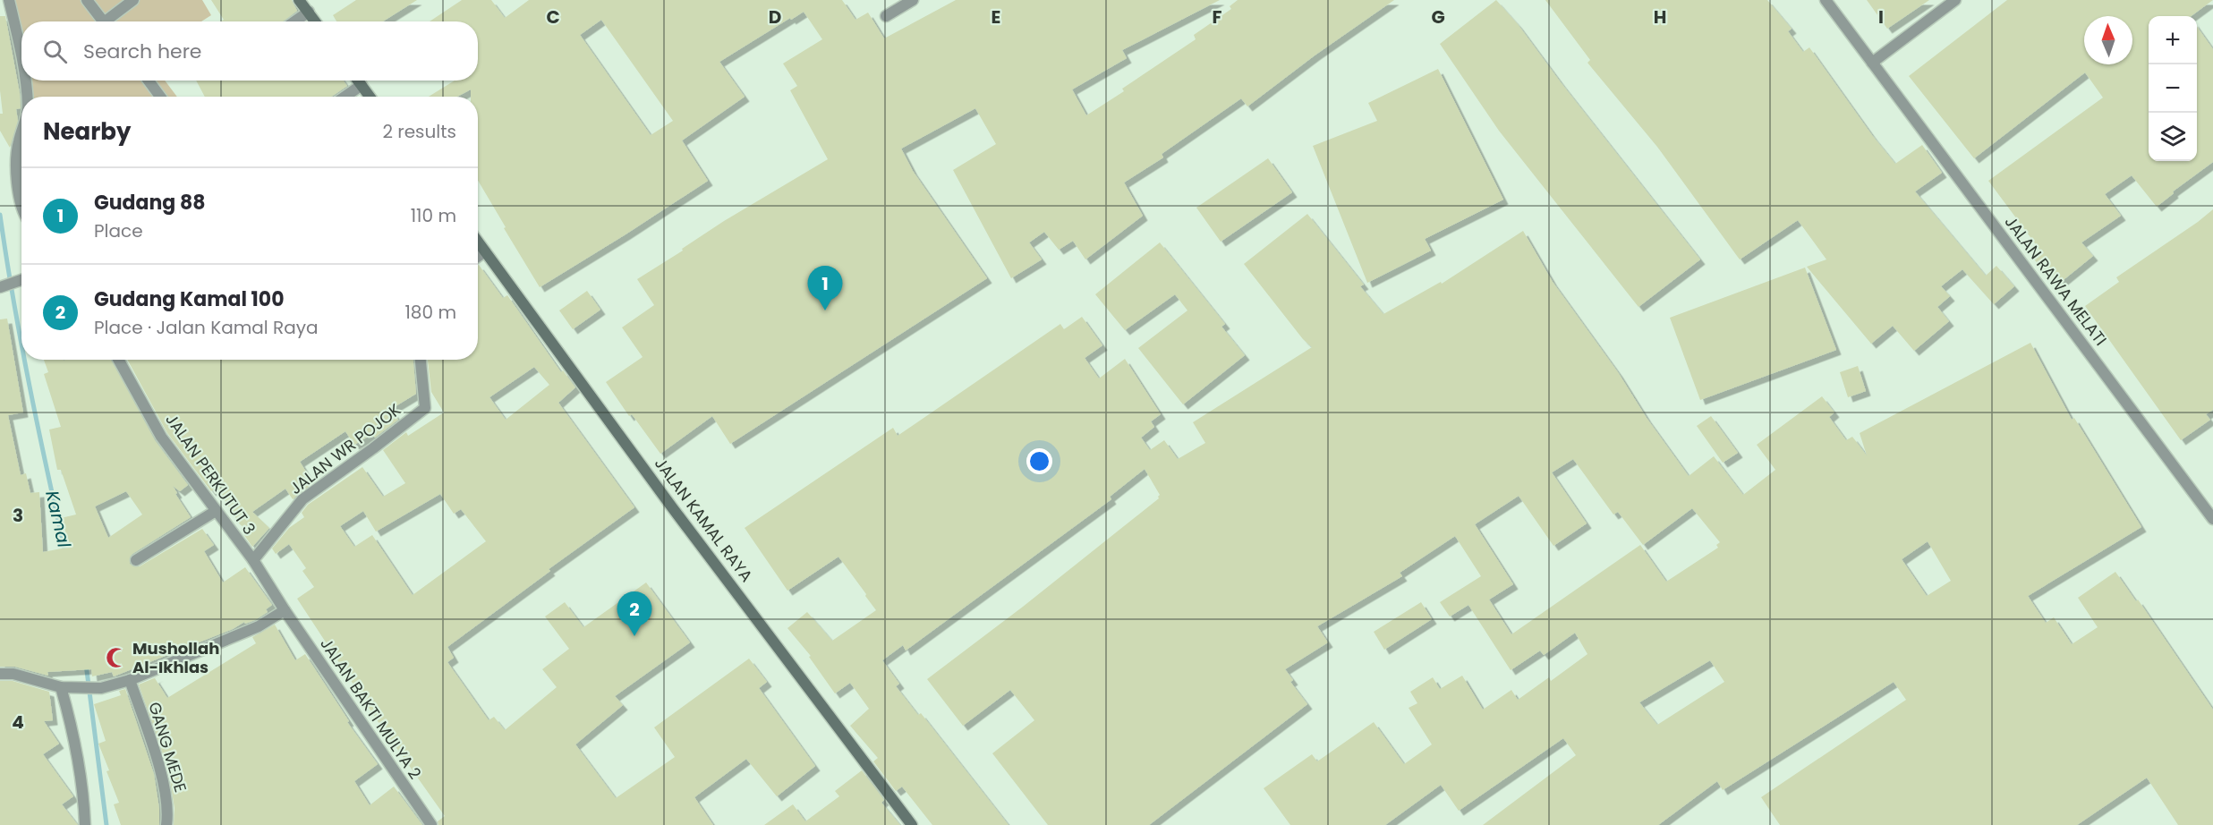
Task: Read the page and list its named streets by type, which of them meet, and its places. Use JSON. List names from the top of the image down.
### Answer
{
  "streets": {
    "main road": ["JALAN KAMAL RAYA"],
    "street": [
      "JALAN RAWA MELATI",
      "JALAN WR POJOK",
      "JALAN PERKUTUT 3",
      "JALAN BAKTI MULYA 2",
      "GANG MEDE"
    ]
  },
  "crossings": [
    ["JALAN WR POJOK", "JALAN PERKUTUT 3"],
    ["JALAN PERKUTUT 3", "JALAN BAKTI MULYA 2"]
  ],
  "water": ["Kamal"],
  "places": {
    "mosque": ["Mushollah Al-Ikhlas"]
  },
  "north": "top",
  "page": {
    "map_buttons": ["+", "−"],
    "search": "Search here",
    "heading": ["Nearby", "2 results"],
    "list": [
      {
        "mark": "1",
        "name": "Gudang 88",
        "note": "Place",
        "value": "110 m"
      },
      {
        "mark": "2",
        "name": "Gudang Kamal 100",
        "note": "Place · Jalan Kamal Raya",
        "value": "180 m"
      }
    ],
    "pins": ["1", "2"]
  },
  "grid": {
    "columns": [
      "C",
      "D",
      "E",
      "F",
      "G",
      "H",
      "I"
    ],
    "rows": ["3", "4"]
  }
}
